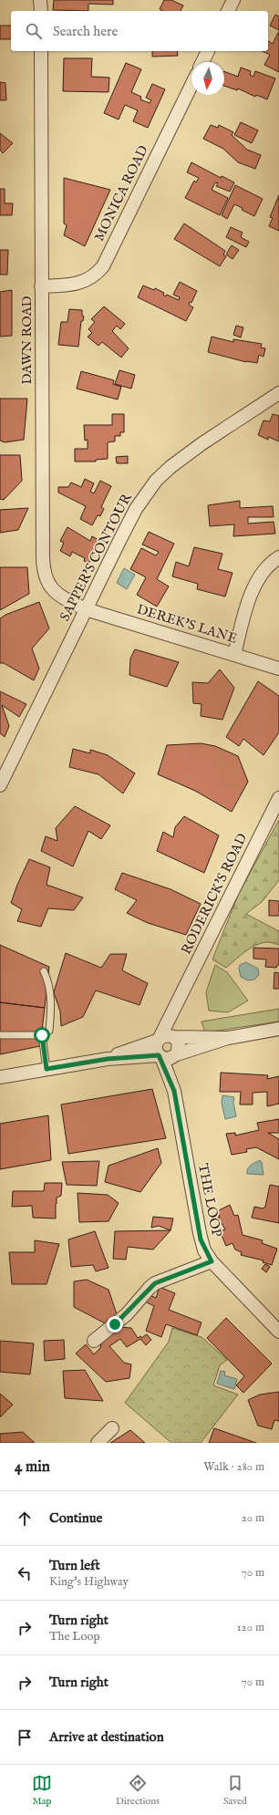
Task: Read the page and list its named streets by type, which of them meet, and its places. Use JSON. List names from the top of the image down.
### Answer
{
  "streets": {
    "street": [
      "MONICA ROAD",
      "DAWN ROAD",
      "SAPPER'S CONTOUR",
      "DEREK'S LANE",
      "RODERICK'S ROAD",
      "THE LOOP"
    ]
  },
  "crossings": [
    ["MONICA ROAD", "DAWN ROAD"],
    ["DAWN ROAD", "SAPPER'S CONTOUR"],
    ["DAWN ROAD", "DEREK'S LANE"],
    ["SAPPER'S CONTOUR", "DEREK'S LANE"],
    ["RODERICK'S ROAD", "THE LOOP"]
  ],
  "north": "bottom",
  "page": {
    "search": "Search here",
    "heading": ["4 min", "Walk · 280 m"],
    "list": [
      ["Continue", "20 m"],
      ["Turn left", "King's Highway", "70 m"],
      ["Turn right", "The Loop", "120 m"],
      ["Turn right", "70 m"],
      "Arrive at destination"
    ],
    "nav": ["Map", "Directions", "Saved"]
  }
}
